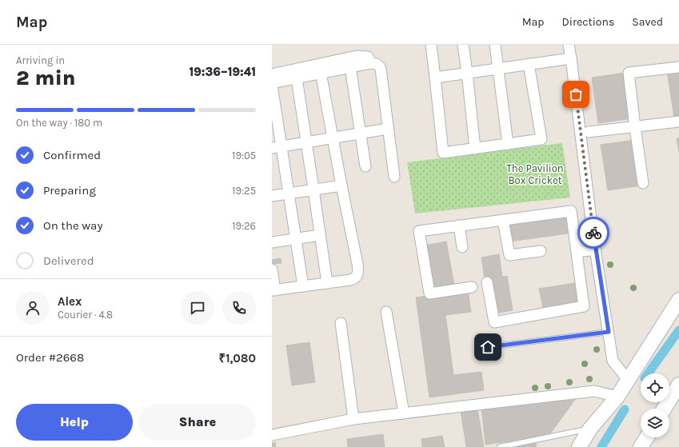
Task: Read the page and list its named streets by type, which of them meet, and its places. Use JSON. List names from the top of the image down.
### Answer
{
  "parks": ["The Pavilion Box Cricket"],
  "page": {
    "header": "Map",
    "nav": ["Map", "Directions", "Saved"],
    "heading": ["2 min", "Arriving in", "19:36–19:41"],
    "panel": [
      "Alex",
      "Courier · 4.8",
      "Order #2668",
      "₹1,080"
    ],
    "bar": "On the way · 180 m",
    "list": [
      ["Confirmed", "19:05"],
      ["Preparing", "19:25"],
      ["On the way", "19:26"],
      "Delivered"
    ],
    "buttons": ["Help", "Share"]
  }
}
